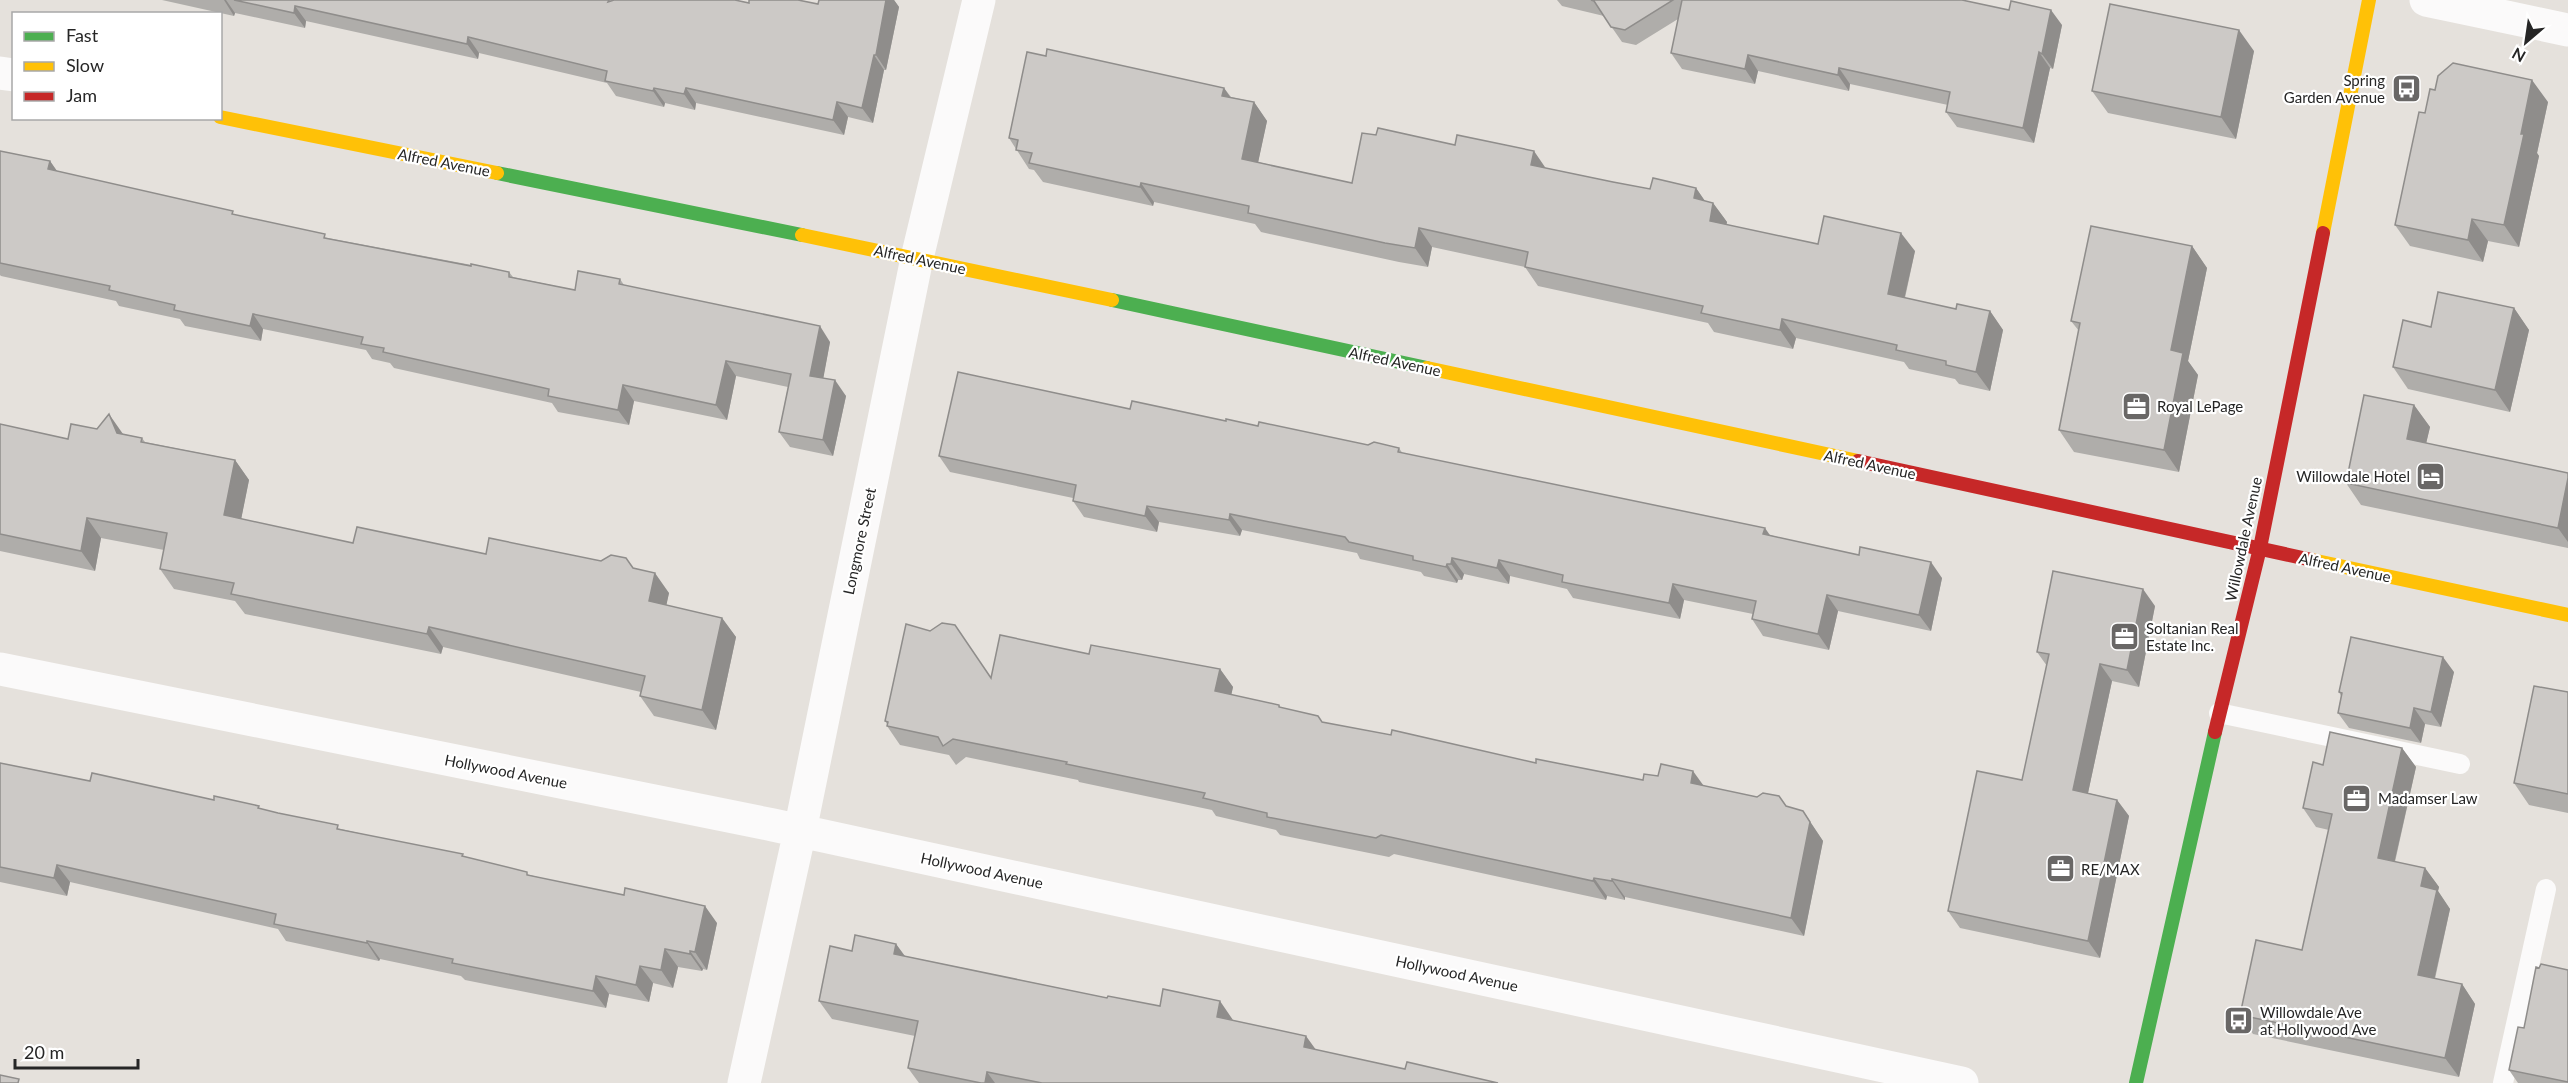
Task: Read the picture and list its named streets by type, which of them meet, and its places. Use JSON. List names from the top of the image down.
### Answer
{
  "streets": {
    "street": [
      "Alfred Avenue",
      "Willowdale Avenue",
      "Longmore Street",
      "Hollywood Avenue"
    ]
  },
  "crossings": [
    ["Alfred Avenue", "Willowdale Avenue"],
    ["Alfred Avenue", "Longmore Street"],
    ["Longmore Street", "Hollywood Avenue"]
  ],
  "places": {
    "bus stop": ["Spring Garden Avenue", "Willowdale Ave at Hollywood Ave"],
    "office": [
      "Royal LePage",
      "Soltanian Real Estate Inc.",
      "Madamser Law",
      "RE/MAX"
    ],
    "hotel": ["Willowdale Hotel"]
  },
  "legend": ["Fast", "Slow", "Jam"],
  "scale_bar": "20 m",
  "north": "bottom left"
}
